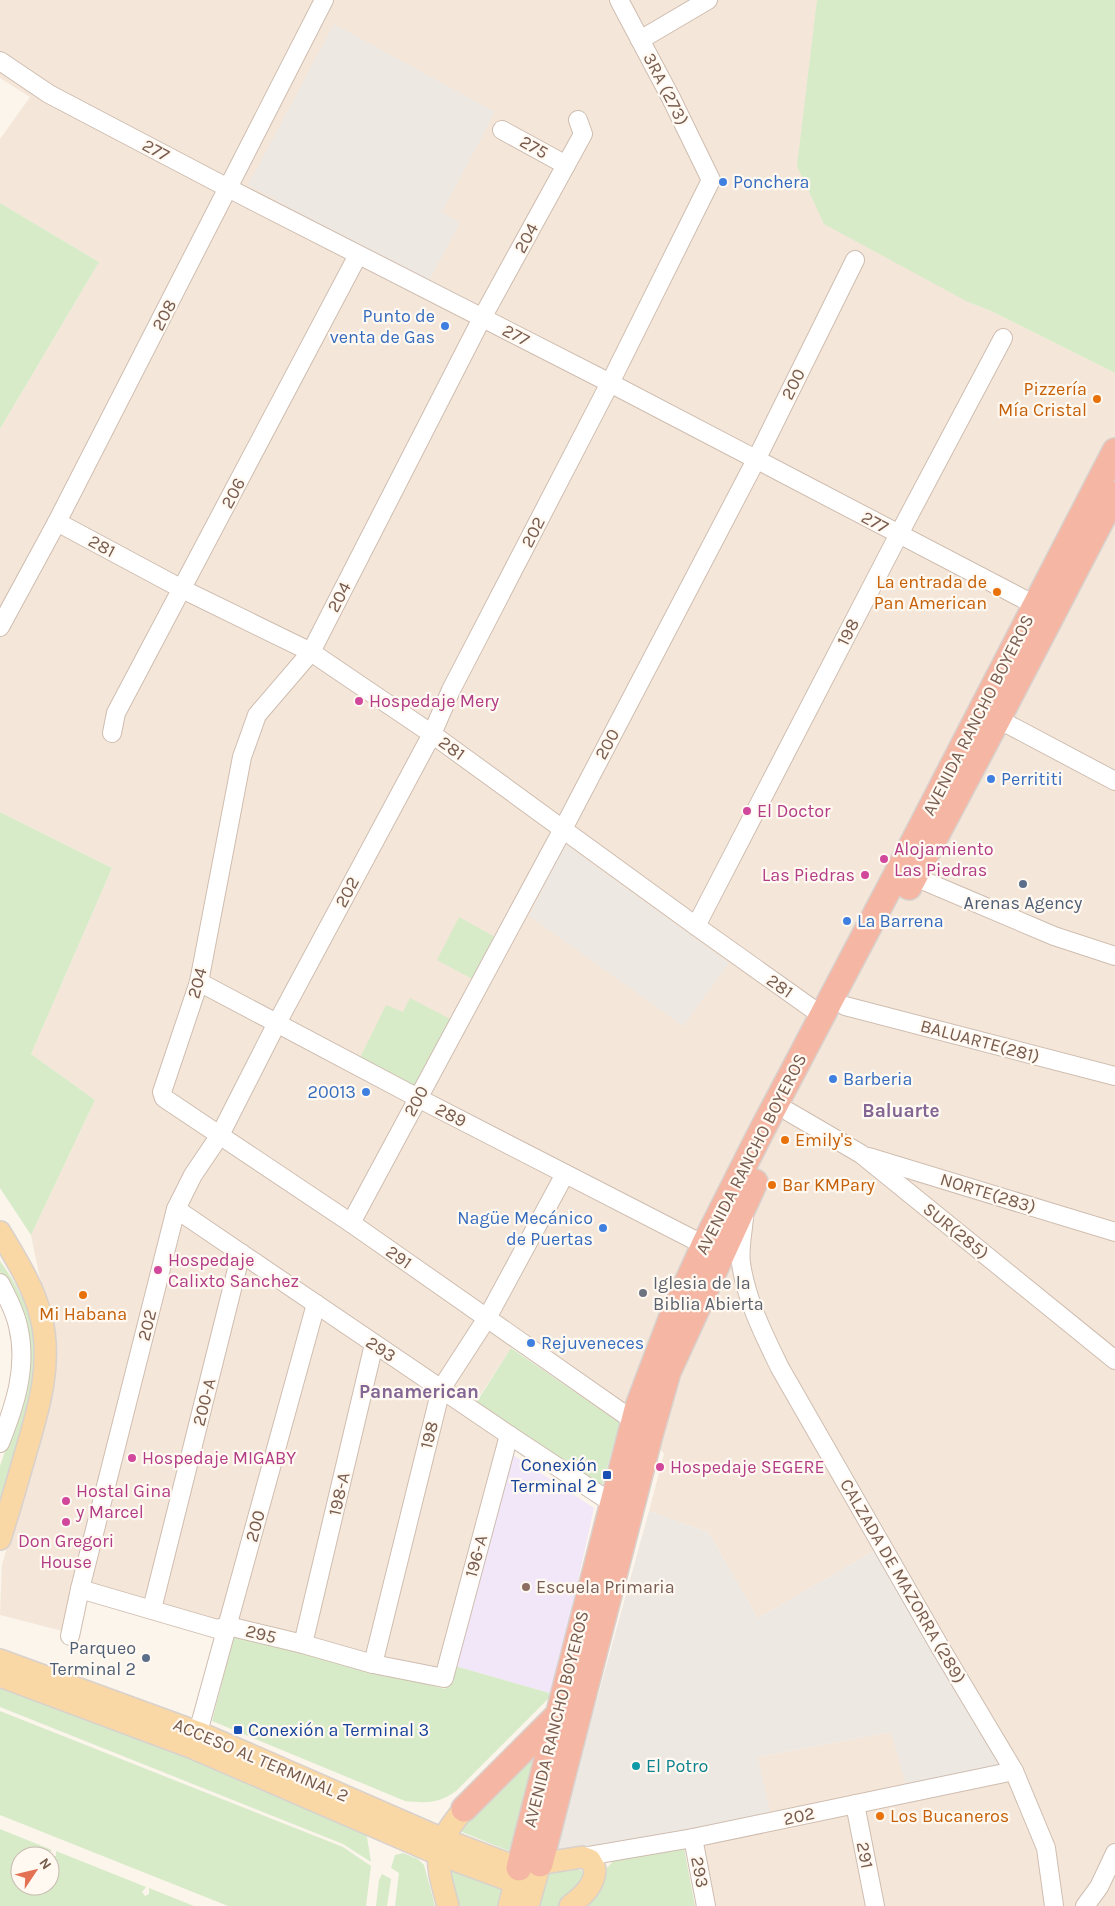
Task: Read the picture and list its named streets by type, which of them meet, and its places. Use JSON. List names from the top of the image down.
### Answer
{
  "streets": {
    "highway": ["AVENIDA RANCHO BOYEROS"],
    "main road": ["ACCESO AL TERMINAL 2"],
    "street": [
      "3RA (273)",
      "275",
      "277",
      "204",
      "208",
      "200",
      "206",
      "202",
      "281",
      "198",
      "BALUARTE(281)",
      "289",
      "NORTE(283)",
      "SUR(285)",
      "291",
      "293",
      "200-A",
      "198-A",
      "196-A",
      "CALZADA DE MAZORRA (289)",
      "295"
    ]
  },
  "crossings": [
    ["3RA (273)", "202"],
    ["275", "204"],
    ["277", "204"],
    ["277", "208"],
    ["277", "200"],
    ["277", "206"],
    ["277", "202"],
    ["277", "198"],
    ["277", "AVENIDA RANCHO BOYEROS"],
    ["204", "281"],
    ["204", "289"],
    ["204", "291"],
    ["208", "281"],
    ["200", "281"],
    ["200", "289"],
    ["200", "291"],
    ["200", "293"],
    ["200", "295"],
    ["200", "ACCESO AL TERMINAL 2"],
    ["206", "281"],
    ["202", "281"],
    ["202", "289"],
    ["202", "291"],
    ["202", "293"],
    ["202", "CALZADA DE MAZORRA (289)"],
    ["202", "295"],
    ["281", "198"],
    ["281", "AVENIDA RANCHO BOYEROS"],
    ["198", "289"],
    ["198", "291"],
    ["198", "293"],
    ["198", "295"],
    ["AVENIDA RANCHO BOYEROS", "BALUARTE(281)"],
    ["AVENIDA RANCHO BOYEROS", "289"],
    ["AVENIDA RANCHO BOYEROS", "SUR(285)"],
    ["AVENIDA RANCHO BOYEROS", "291"],
    ["AVENIDA RANCHO BOYEROS", "293"],
    ["AVENIDA RANCHO BOYEROS", "CALZADA DE MAZORRA (289)"],
    ["AVENIDA RANCHO BOYEROS", "ACCESO AL TERMINAL 2"],
    ["NORTE(283)", "SUR(285)"],
    ["293", "200-A"],
    ["293", "198-A"],
    ["293", "196-A"],
    ["200-A", "295"],
    ["198-A", "295"],
    ["196-A", "295"]
  ],
  "districts": ["Baluarte", "Panamerican"],
  "places": {
    "other": [
      "Ponchera",
      "Punto de venta de Gas",
      "Pizzería Mía Cristal",
      "La entrada de Pan American",
      "Hospedaje Mery",
      "Perrititi",
      "El Doctor",
      "Alojamiento Las Piedras",
      "Las Piedras",
      "Arenas Agency",
      "La Barrena",
      "Barberia",
      "20013",
      "Emily's",
      "Bar KMPary",
      "Nagüe Mecánico de Puertas",
      "Hospedaje Calixto Sanchez",
      "Iglesia de la Biblia Abierta",
      "Mi Habana",
      "Rejuveneces",
      "Hospedaje MIGABY",
      "Hospedaje SEGERE",
      "Hostal Gina y Marcel",
      "Don Gregori House",
      "Escuela Primaria",
      "Parqueo Terminal 2",
      "El Potro",
      "Los Bucaneros"
    ],
    "transit": ["Conexión Terminal 2", "Conexión a Terminal 3"]
  },
  "north": "top right"
}
